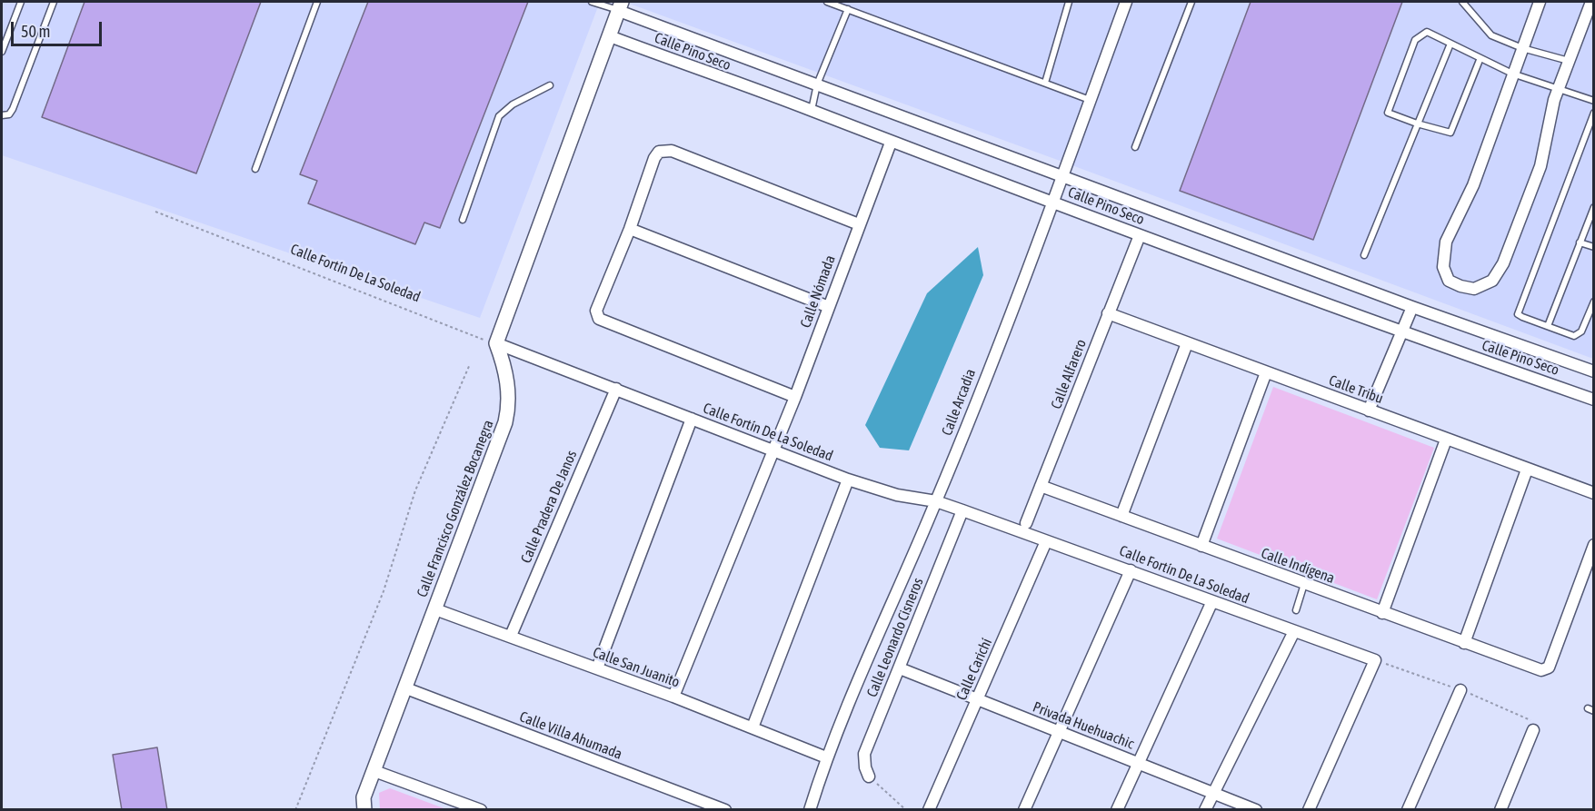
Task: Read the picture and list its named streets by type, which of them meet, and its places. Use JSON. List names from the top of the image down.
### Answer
{
  "streets": {
    "street": [
      "Calle Pino Seco",
      "Calle Fortín De La Soledad",
      "Calle Nómada",
      "Calle Alfarero",
      "Calle Tribu",
      "Calle Arcadia",
      "Calle Pradera De Janos",
      "Calle Francisco González Bocanegra",
      "Calle Indígena",
      "Calle Leonardo Cisneros",
      "Calle San Juanito",
      "Calle Carichí",
      "Privada Huehuachic",
      "Calle Villa Ahumada"
    ]
  },
  "crossings": [
    ["Calle Pino Seco", "Calle Nómada"],
    ["Calle Pino Seco", "Calle Alfarero"],
    ["Calle Pino Seco", "Calle Arcadia"],
    ["Calle Fortín De La Soledad", "Calle Nómada"],
    ["Calle Fortín De La Soledad", "Calle Arcadia"],
    ["Calle Fortín De La Soledad", "Calle Pradera De Janos"],
    ["Calle Fortín De La Soledad", "Calle Francisco González Bocanegra"],
    ["Calle Fortín De La Soledad", "Calle Leonardo Cisneros"],
    ["Calle Fortín De La Soledad", "Calle Carichí"],
    ["Calle Nómada", "Calle San Juanito"],
    ["Calle Alfarero", "Calle Tribu"],
    ["Calle Alfarero", "Calle Indígena"],
    ["Calle Arcadia", "Calle San Juanito"],
    ["Calle Pradera De Janos", "Calle San Juanito"],
    ["Calle Francisco González Bocanegra", "Calle San Juanito"],
    ["Calle Francisco González Bocanegra", "Calle Villa Ahumada"],
    ["Calle Leonardo Cisneros", "Privada Huehuachic"],
    ["Calle Carichí", "Privada Huehuachic"]
  ],
  "scale_bar": "50 m"
}
